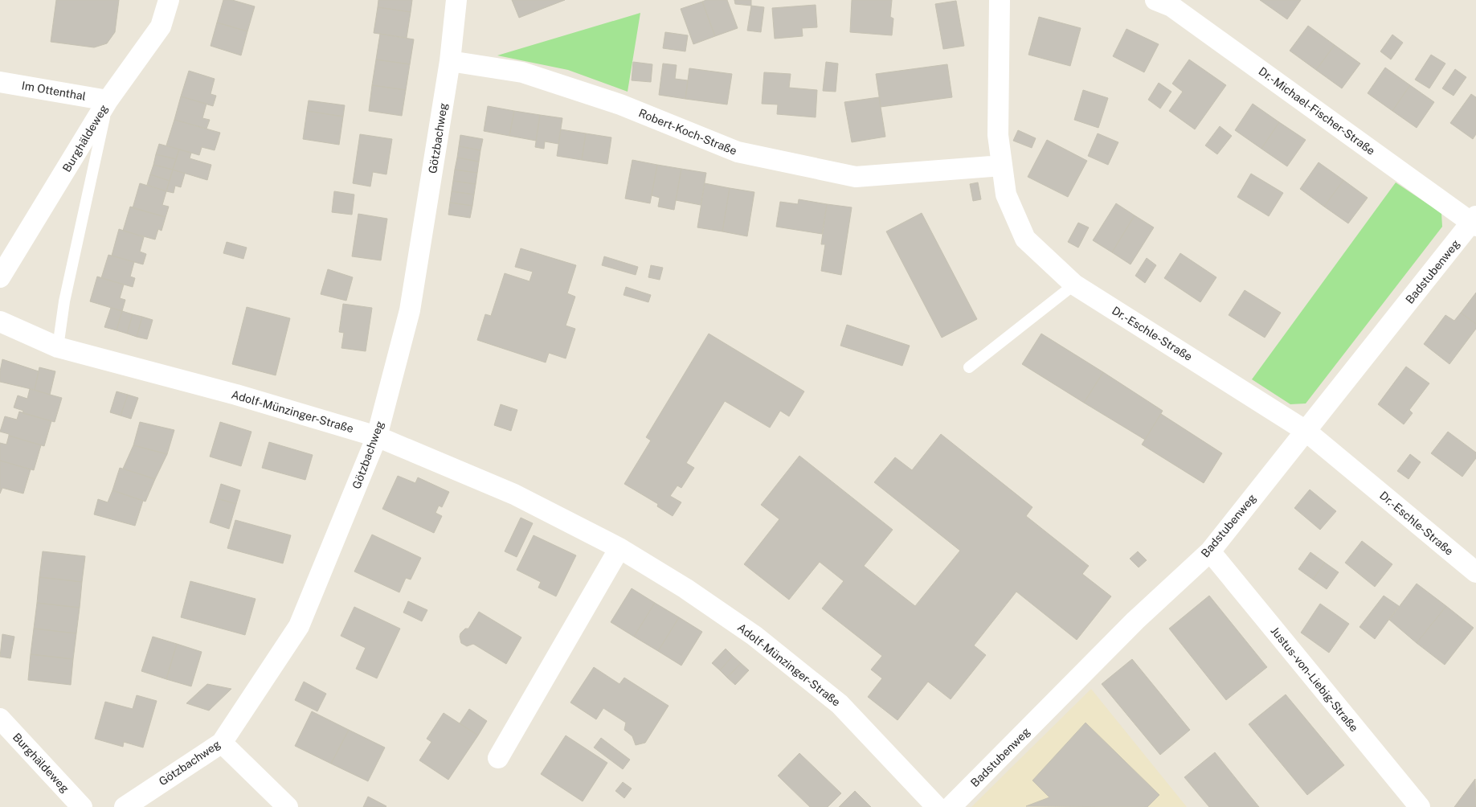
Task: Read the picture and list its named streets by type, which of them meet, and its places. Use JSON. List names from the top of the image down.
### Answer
{
  "streets": {
    "street": [
      "Im Ottenthal",
      "Dr.-Michael-Fischer-Straße",
      "Robert-Koch-Straße",
      "Burghäldeweg",
      "Götzbachweg",
      "Badstubenweg",
      "Dr.-Eschle-Straße",
      "Adolf-Münzinger-Straße",
      "Justus-von-Liebig-Straße"
    ]
  },
  "crossings": [
    ["Im Ottenthal", "Burghäldeweg"],
    ["Dr.-Michael-Fischer-Straße", "Badstubenweg"],
    ["Robert-Koch-Straße", "Götzbachweg"],
    ["Robert-Koch-Straße", "Dr.-Eschle-Straße"],
    ["Götzbachweg", "Adolf-Münzinger-Straße"],
    ["Badstubenweg", "Dr.-Eschle-Straße"],
    ["Badstubenweg", "Justus-von-Liebig-Straße"]
  ]
}
